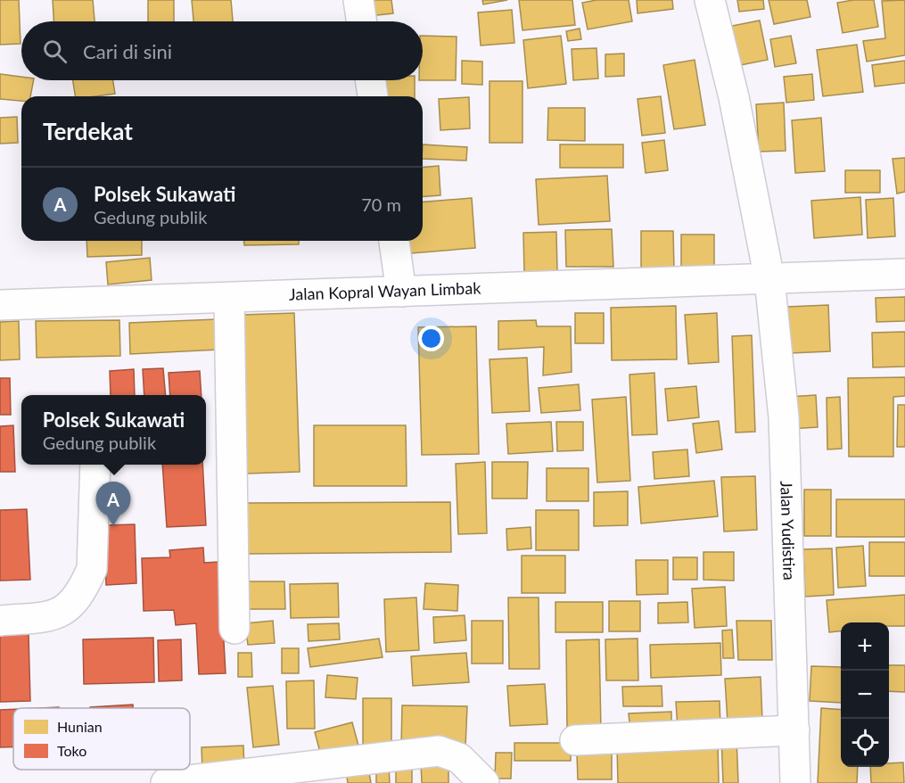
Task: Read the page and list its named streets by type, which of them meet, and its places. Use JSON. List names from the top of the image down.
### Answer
{
  "streets": {
    "street": ["Jalan Kopral Wayan Limbak", "Jalan Yudistira"]
  },
  "crossings": [
    ["Jalan Kopral Wayan Limbak", "Jalan Yudistira"]
  ],
  "legend": ["Hunian", "Toko"],
  "page": {
    "search": "Cari di sini",
    "heading": "Terdekat",
    "list": [
      {
        "mark": "A",
        "name": "Polsek Sukawati",
        "note": "Gedung publik",
        "value": "70 m"
      }
    ],
    "popup": ["Polsek Sukawati", "Gedung publik"],
    "pins": "A",
    "map_buttons": ["+", "−"]
  }
}
